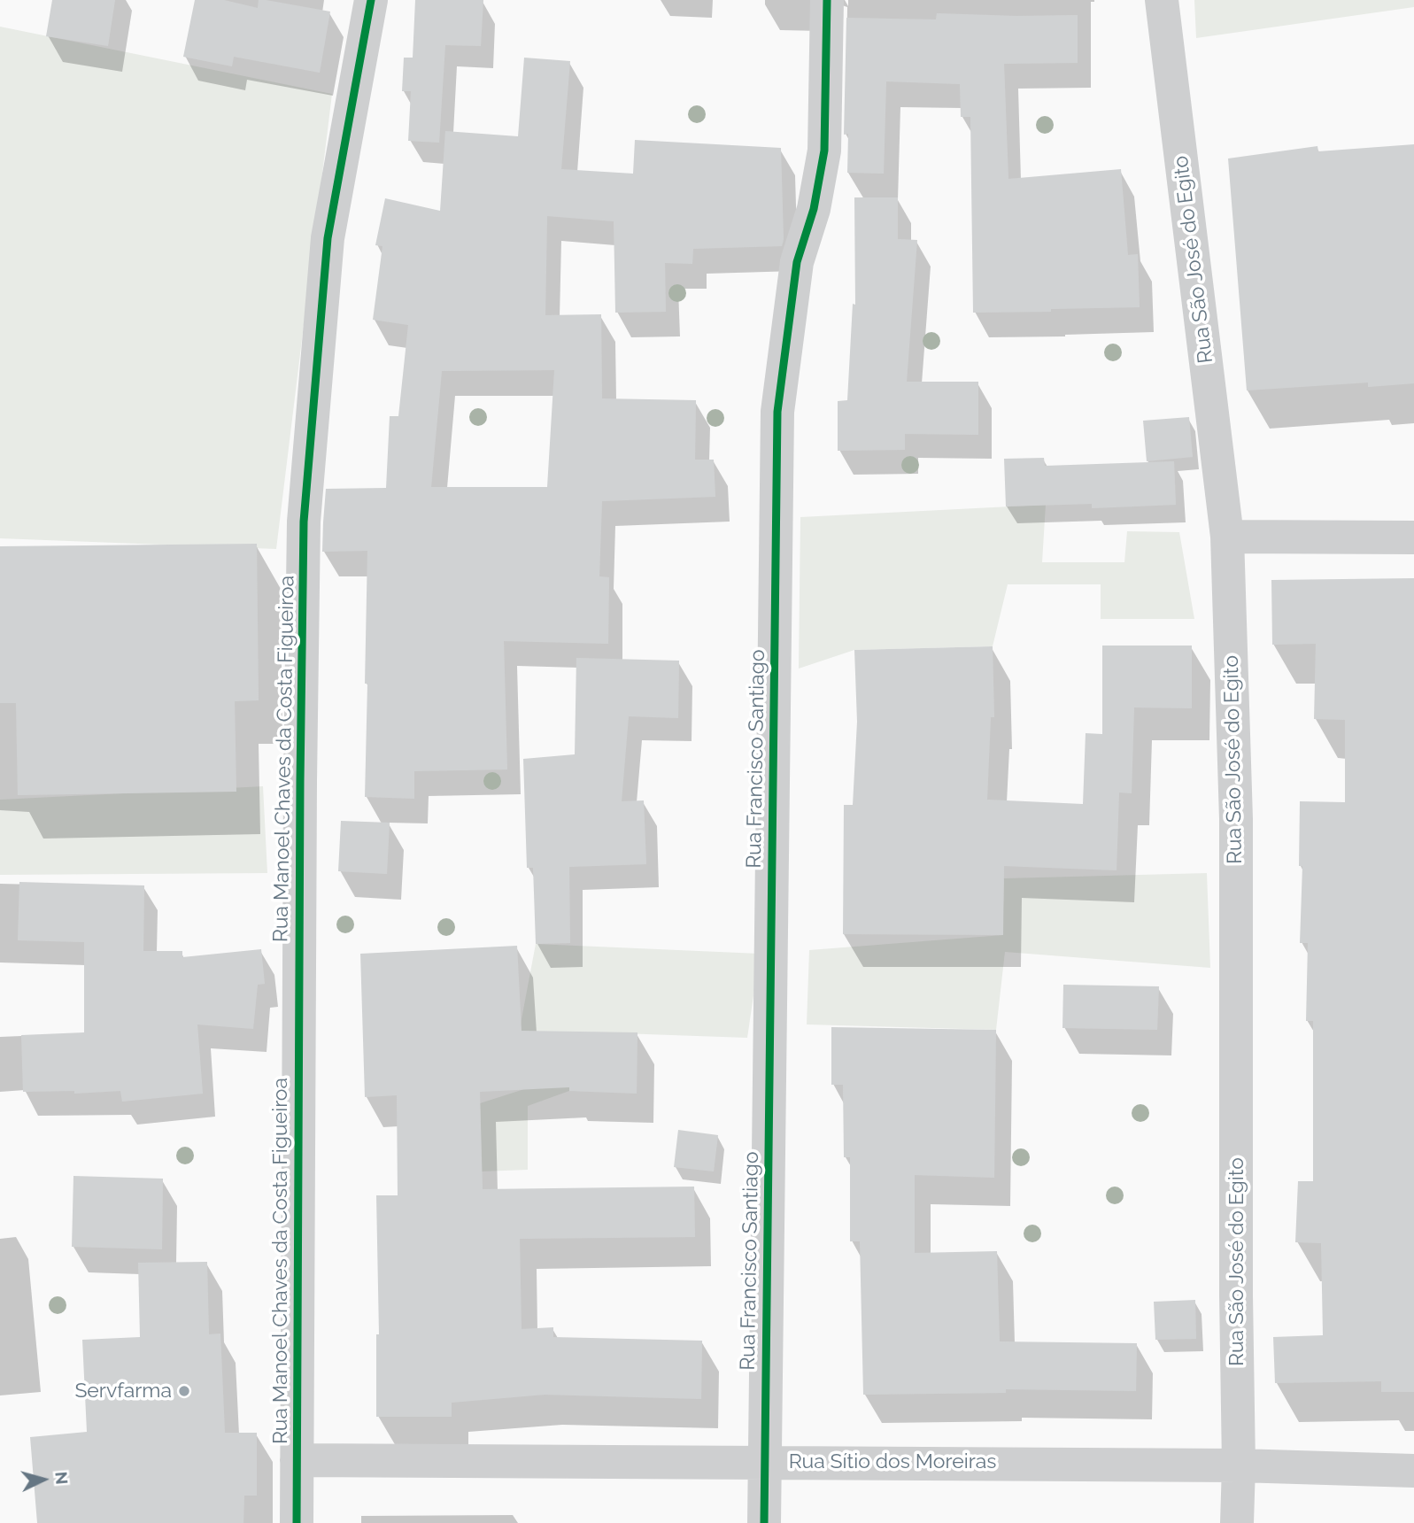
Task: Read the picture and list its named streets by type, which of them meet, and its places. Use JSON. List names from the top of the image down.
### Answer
{
  "streets": {
    "street": [
      "Rua São José do Egito",
      "Rua Manoel Chaves da Costa Figueiroa",
      "Rua Francisco Santiago",
      "Rua Sítio dos Moreiras"
    ]
  },
  "crossings": [
    ["Rua São José do Egito", "Rua Sítio dos Moreiras"],
    ["Rua Manoel Chaves da Costa Figueiroa", "Rua Sítio dos Moreiras"],
    ["Rua Francisco Santiago", "Rua Sítio dos Moreiras"]
  ],
  "places": ["Servfarma"],
  "north": "right"
}
